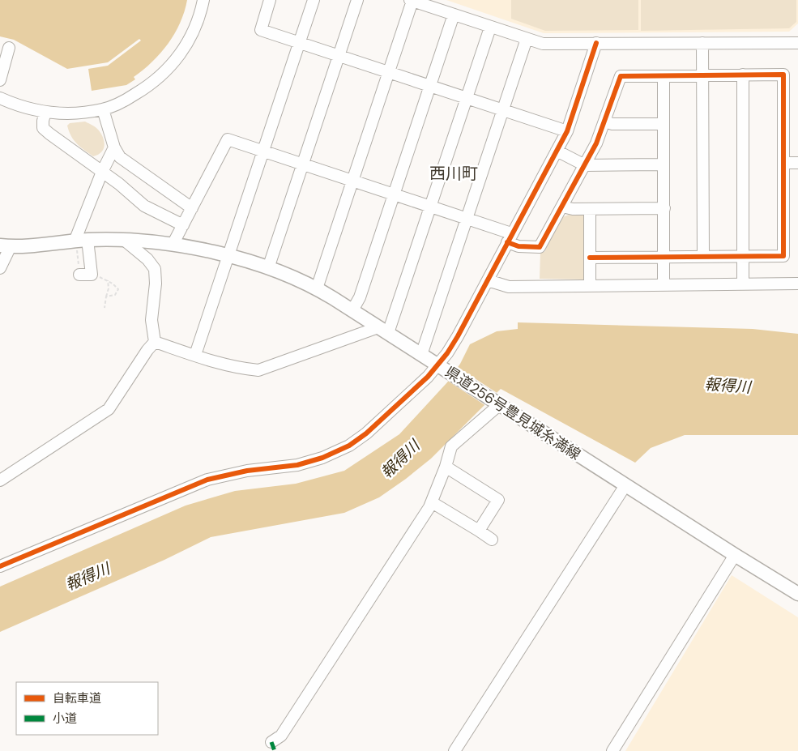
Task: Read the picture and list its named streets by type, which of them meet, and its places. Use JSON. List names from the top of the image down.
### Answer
{
  "streets": {
    "main road": ["県道256号豊見城糸満線"]
  },
  "districts": ["西川町"],
  "water": ["報得川"],
  "legend": ["自転車道", "小道"]
}
